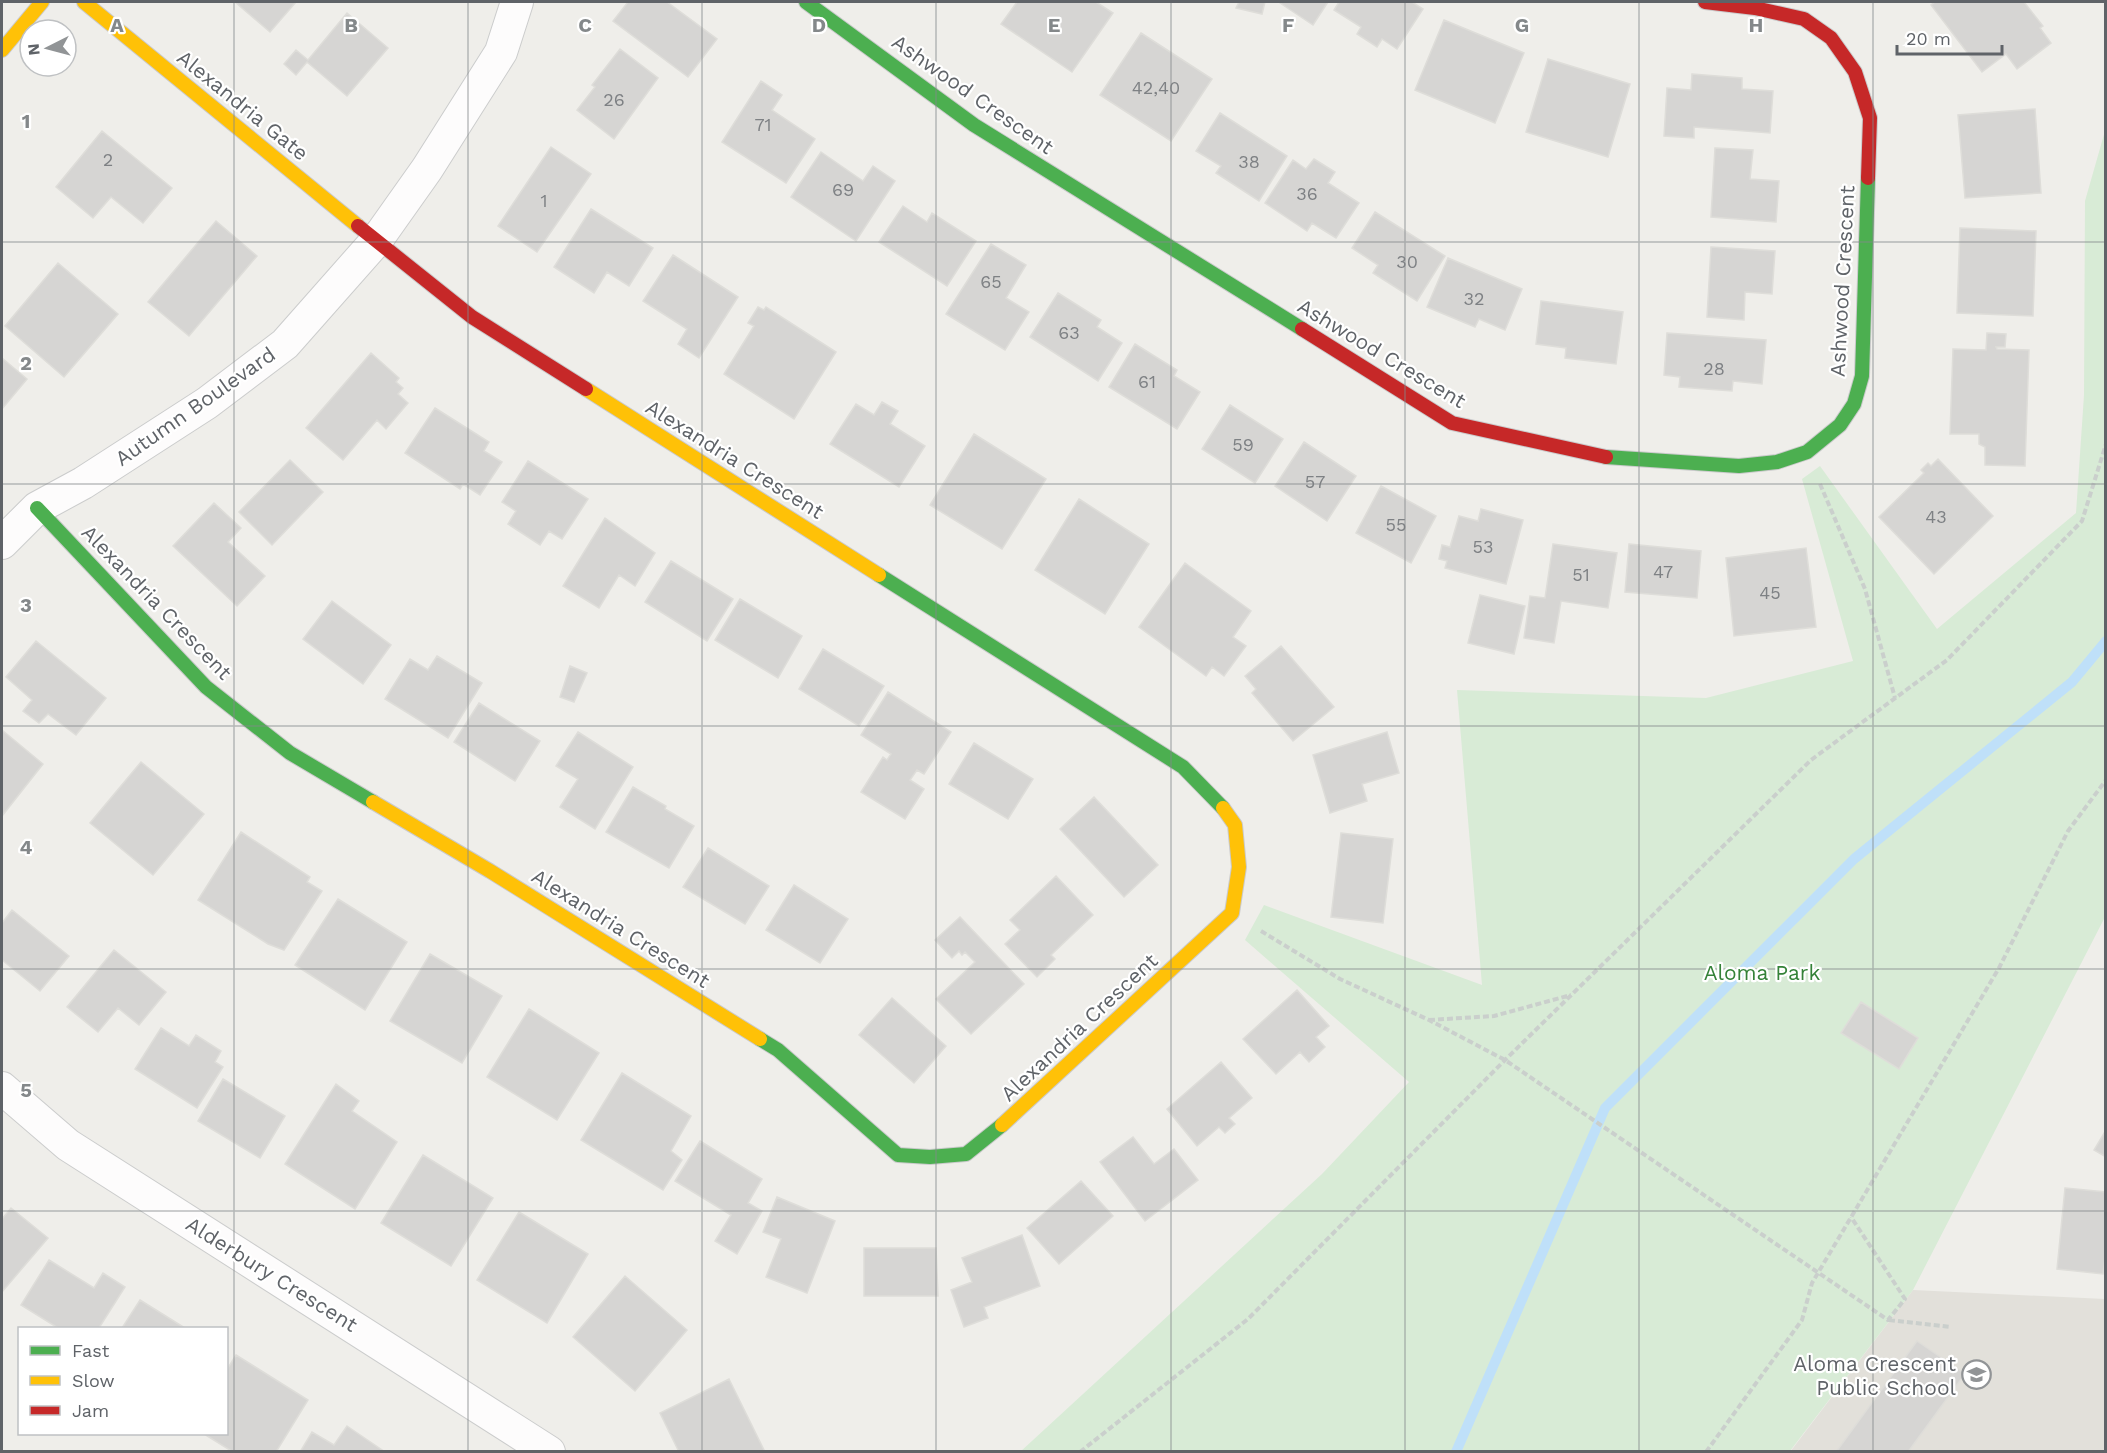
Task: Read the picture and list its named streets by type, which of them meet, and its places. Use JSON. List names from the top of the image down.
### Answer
{
  "streets": {
    "street": [
      "Ashwood Crescent",
      "Alexandria Gate",
      "Autumn Boulevard",
      "Alexandria Crescent",
      "Alderbury Crescent"
    ]
  },
  "crossings": [
    ["Alexandria Gate", "Autumn Boulevard"],
    ["Alexandria Gate", "Alexandria Crescent"],
    ["Autumn Boulevard", "Alexandria Crescent"]
  ],
  "parks": ["Aloma Park"],
  "places": {
    "school or university": ["Aloma Crescent Public School"]
  },
  "house_numbers": [
    "42,40",
    "26",
    "71",
    "2",
    "38",
    "69",
    "36",
    "1",
    "30",
    "65",
    "32",
    "63",
    "28",
    "61",
    "59",
    "57",
    "43",
    "55",
    "53",
    "47",
    "51",
    "45"
  ],
  "legend": ["Fast", "Slow", "Jam"],
  "scale_bar": "20 m",
  "north": "left",
  "grid": {
    "columns": [
      "A",
      "B",
      "C",
      "D",
      "E",
      "F",
      "G",
      "H"
    ],
    "rows": [
      "1",
      "2",
      "3",
      "4",
      "5"
    ]
  }
}
